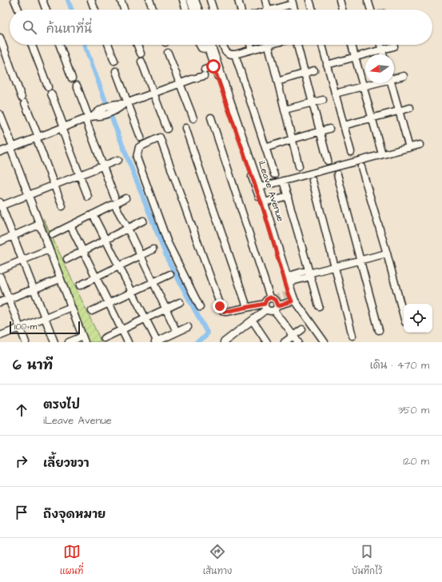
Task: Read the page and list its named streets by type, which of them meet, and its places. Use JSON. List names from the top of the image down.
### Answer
{
  "streets": {
    "street": ["iLeave Avenue"]
  },
  "scale_bar": "100 m",
  "north": "left",
  "page": {
    "search": "ค้นหาที่นี่",
    "scale": "100 m",
    "heading": ["6 นาที", "เดิน · 470 m"],
    "list": [
      ["ตรงไป", "iLeave Avenue", "350 m"],
      ["เลี้ยวขวา", "120 m"],
      "ถึงจุดหมาย"
    ],
    "nav": ["แผนที่", "เส้นทาง", "บันทึกไว้"]
  }
}
